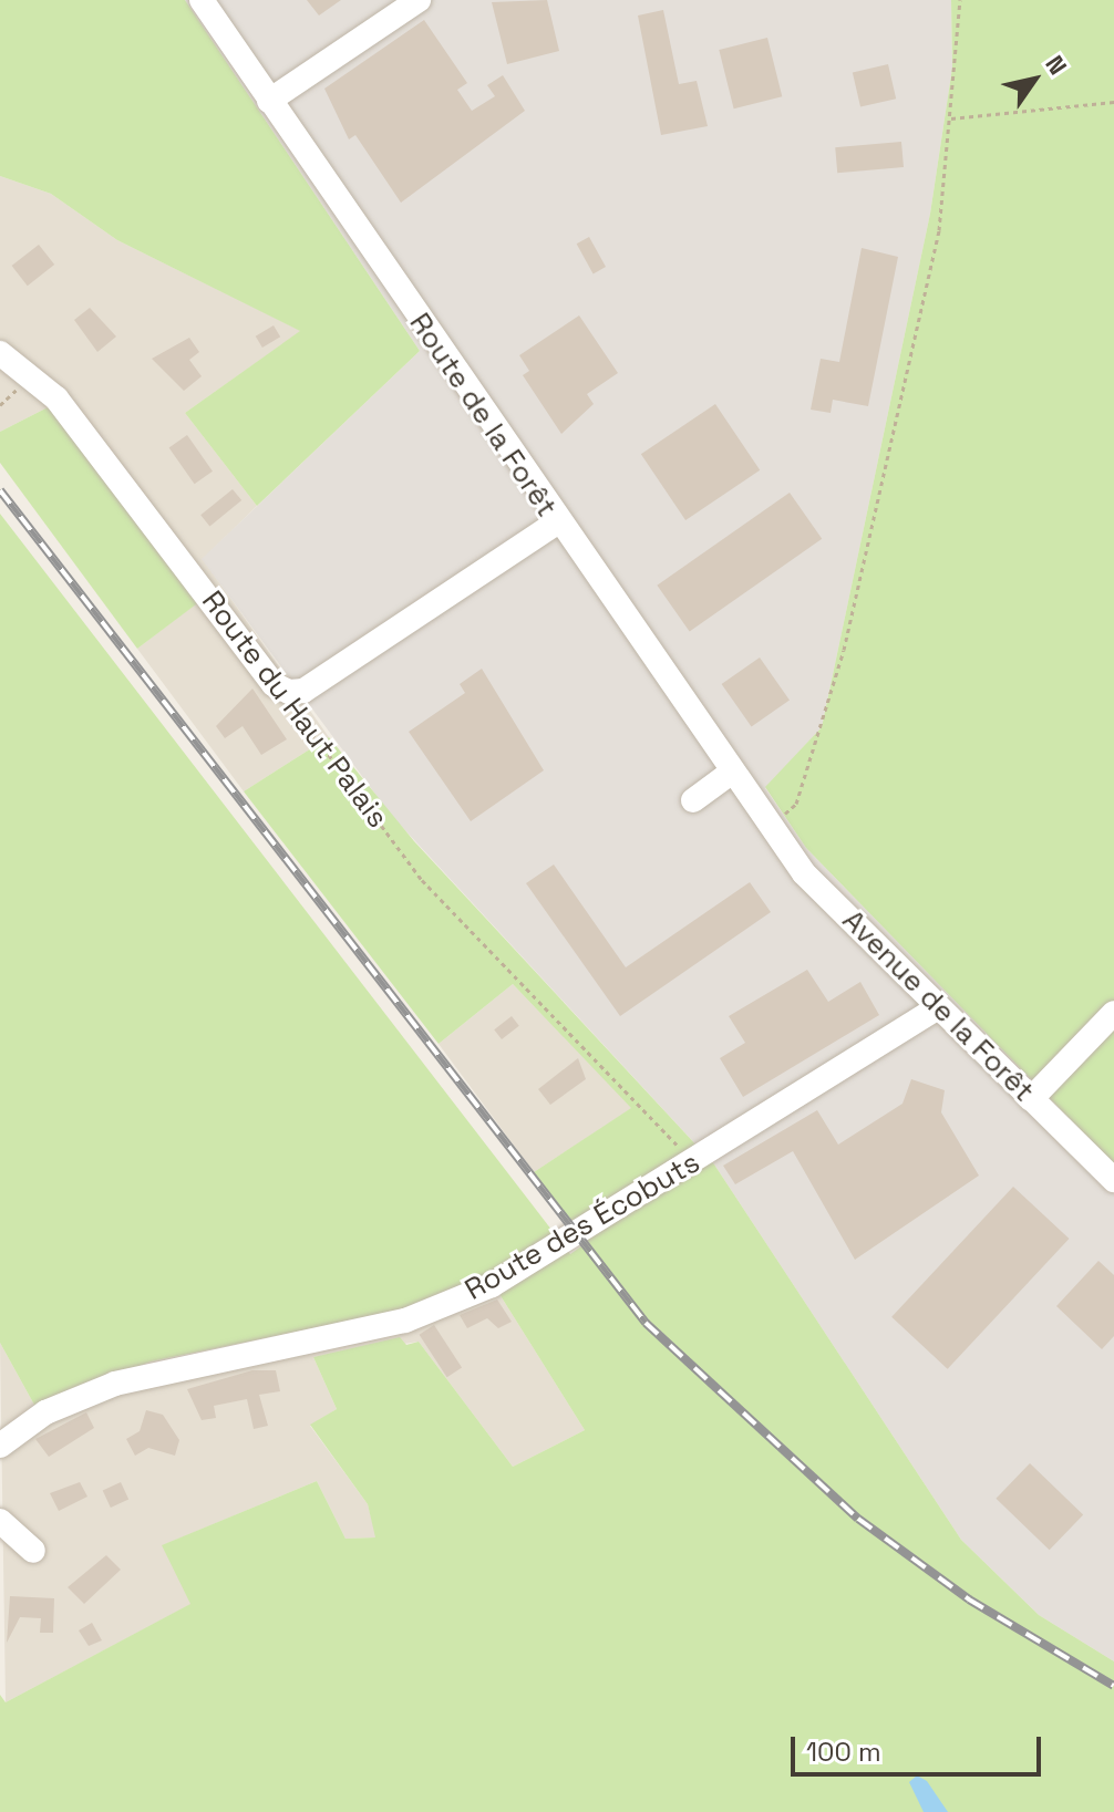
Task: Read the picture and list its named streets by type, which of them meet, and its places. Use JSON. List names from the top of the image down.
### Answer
{
  "streets": {
    "street": [
      "Route de la Forêt",
      "Route du Haut Palais",
      "Avenue de la Forêt",
      "Route des Écobuts"
    ]
  },
  "crossings": [
    ["Route de la Forêt", "Avenue de la Forêt"],
    ["Route du Haut Palais", "Route des Écobuts"],
    ["Avenue de la Forêt", "Route des Écobuts"]
  ],
  "scale_bar": "100 m",
  "north": "top right"
}
